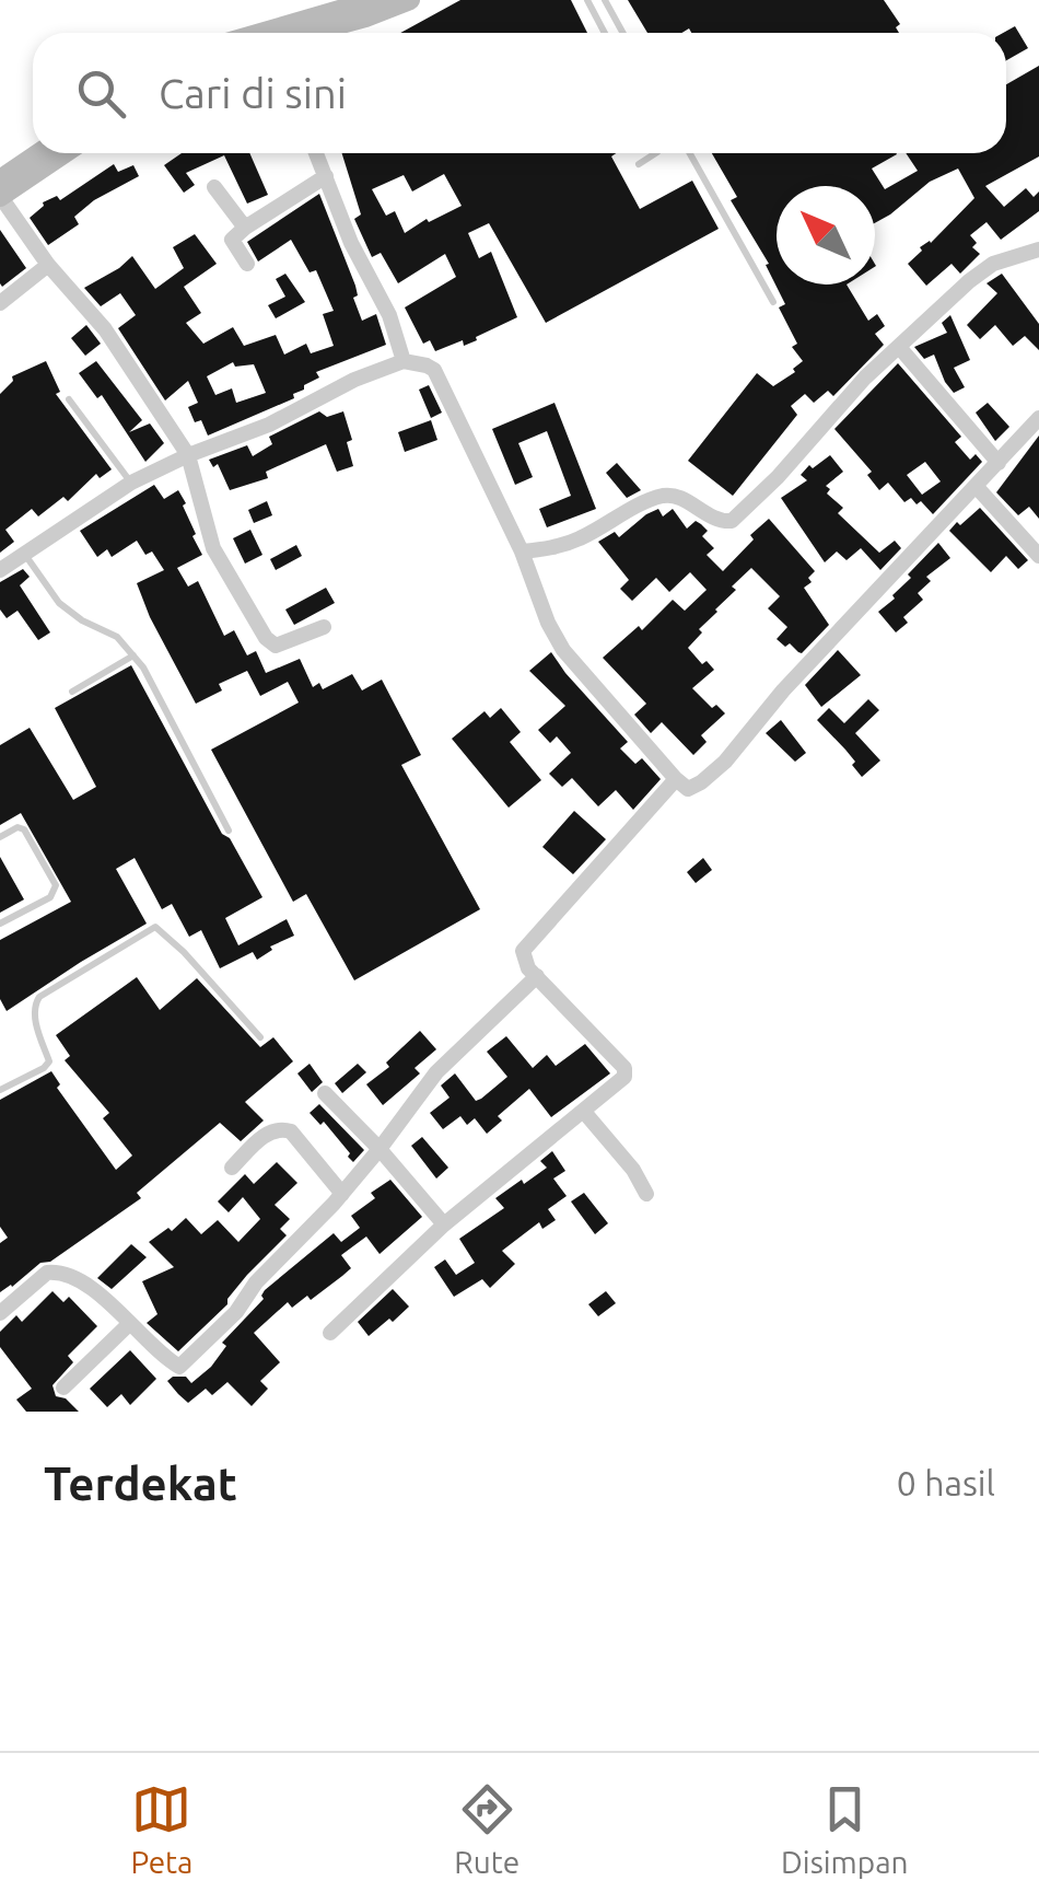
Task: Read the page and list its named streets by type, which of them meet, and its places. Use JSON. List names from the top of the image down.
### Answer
{
  "north": "top left",
  "page": {
    "search": "Cari di sini",
    "heading": ["Terdekat", "0 hasil"],
    "nav": ["Peta", "Rute", "Disimpan"]
  }
}
